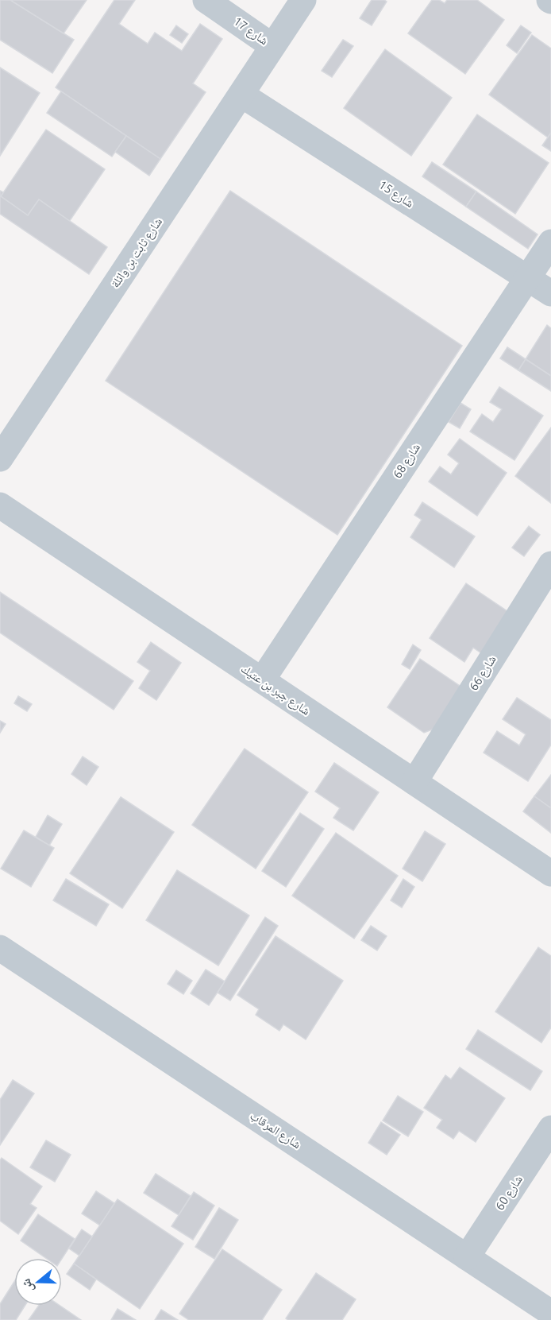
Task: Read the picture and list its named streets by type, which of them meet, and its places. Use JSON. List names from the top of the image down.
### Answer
{
  "streets": {
    "street": [
      "شارع 17",
      "شارع 15",
      "شارع ثابت بن وائلة",
      "شارع 68",
      "شارع 66",
      "شارع جبر بن عتيك",
      "شارع المرقاب",
      "شارع 60"
    ]
  },
  "crossings": [
    ["شارع 17", "شارع ثابت بن وائلة"],
    ["شارع 15", "شارع ثابت بن وائلة"],
    ["شارع 15", "شارع 68"],
    ["شارع 68", "شارع جبر بن عتيك"],
    ["شارع 66", "شارع جبر بن عتيك"],
    ["شارع المرقاب", "شارع 60"]
  ],
  "north": "left"
}
